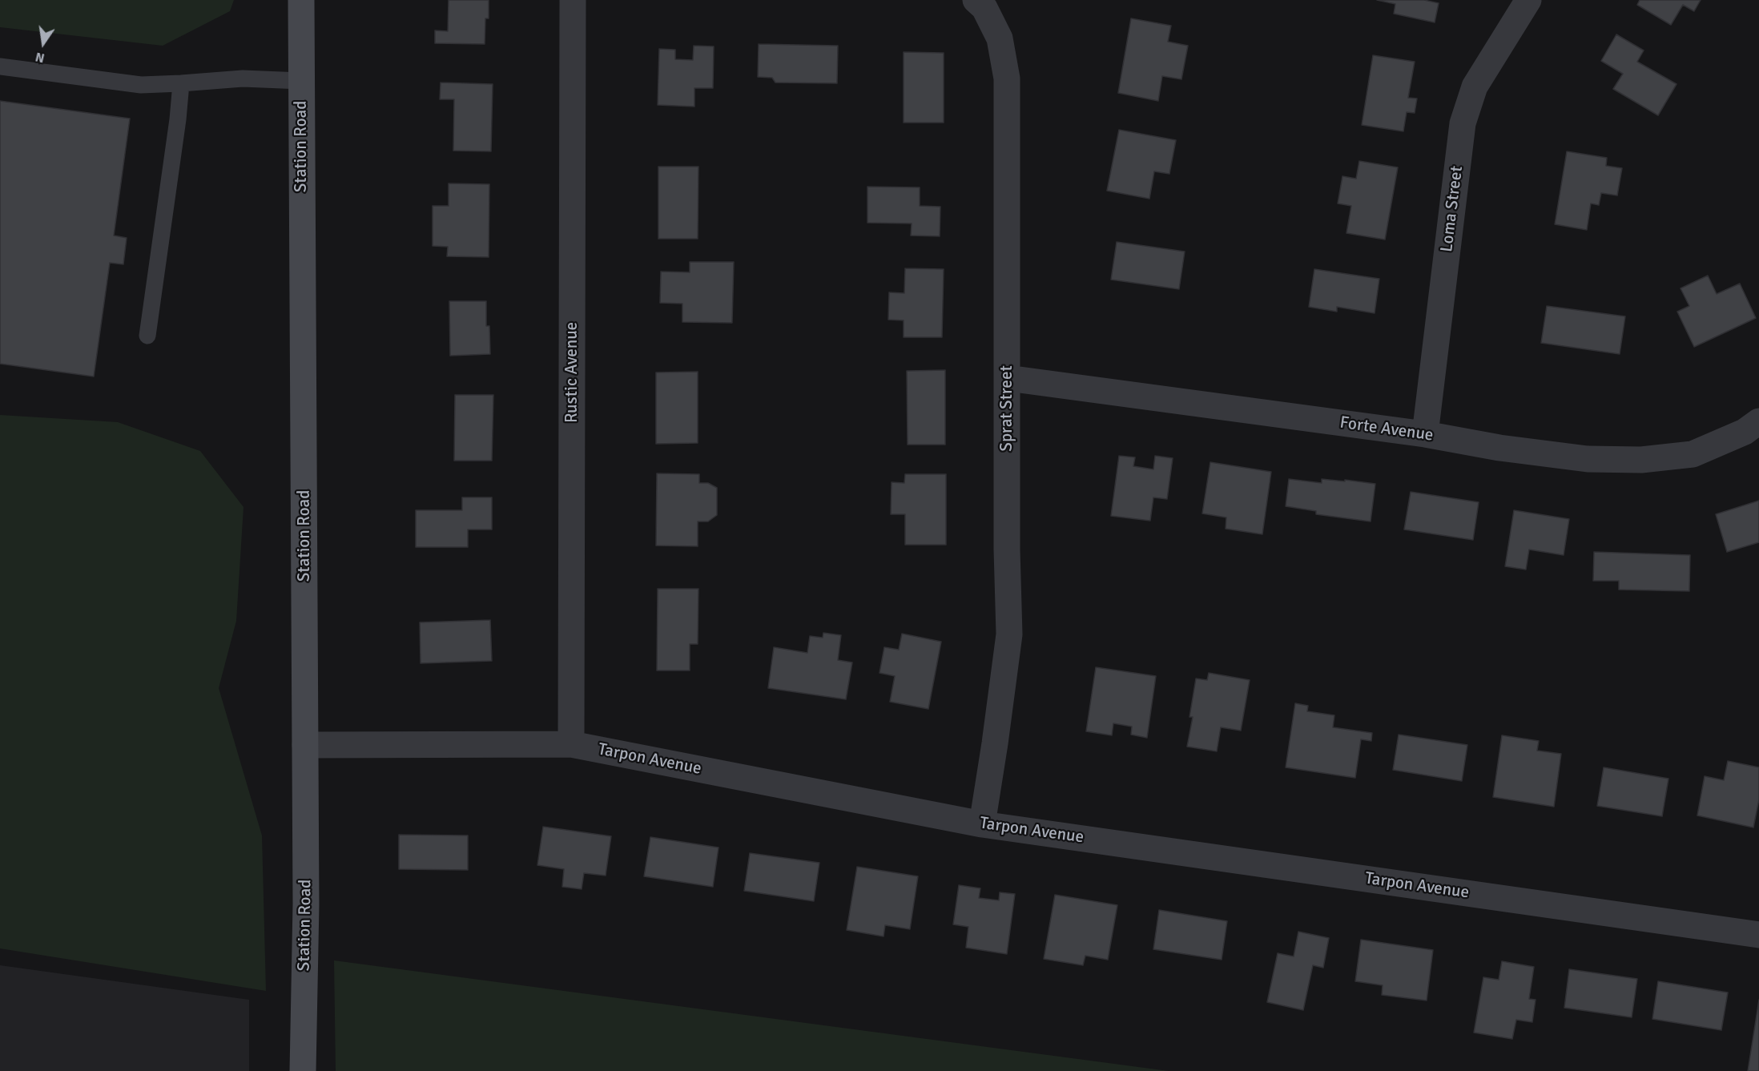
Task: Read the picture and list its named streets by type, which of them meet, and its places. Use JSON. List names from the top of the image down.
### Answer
{
  "streets": {
    "main road": ["Station Road"],
    "street": [
      "Loma Street",
      "Rustic Avenue",
      "Sprat Street",
      "Forte Avenue",
      "Tarpon Avenue"
    ]
  },
  "crossings": [
    ["Station Road", "Tarpon Avenue"],
    ["Loma Street", "Forte Avenue"],
    ["Rustic Avenue", "Tarpon Avenue"],
    ["Sprat Street", "Forte Avenue"],
    ["Sprat Street", "Tarpon Avenue"]
  ],
  "north": "bottom"
}
